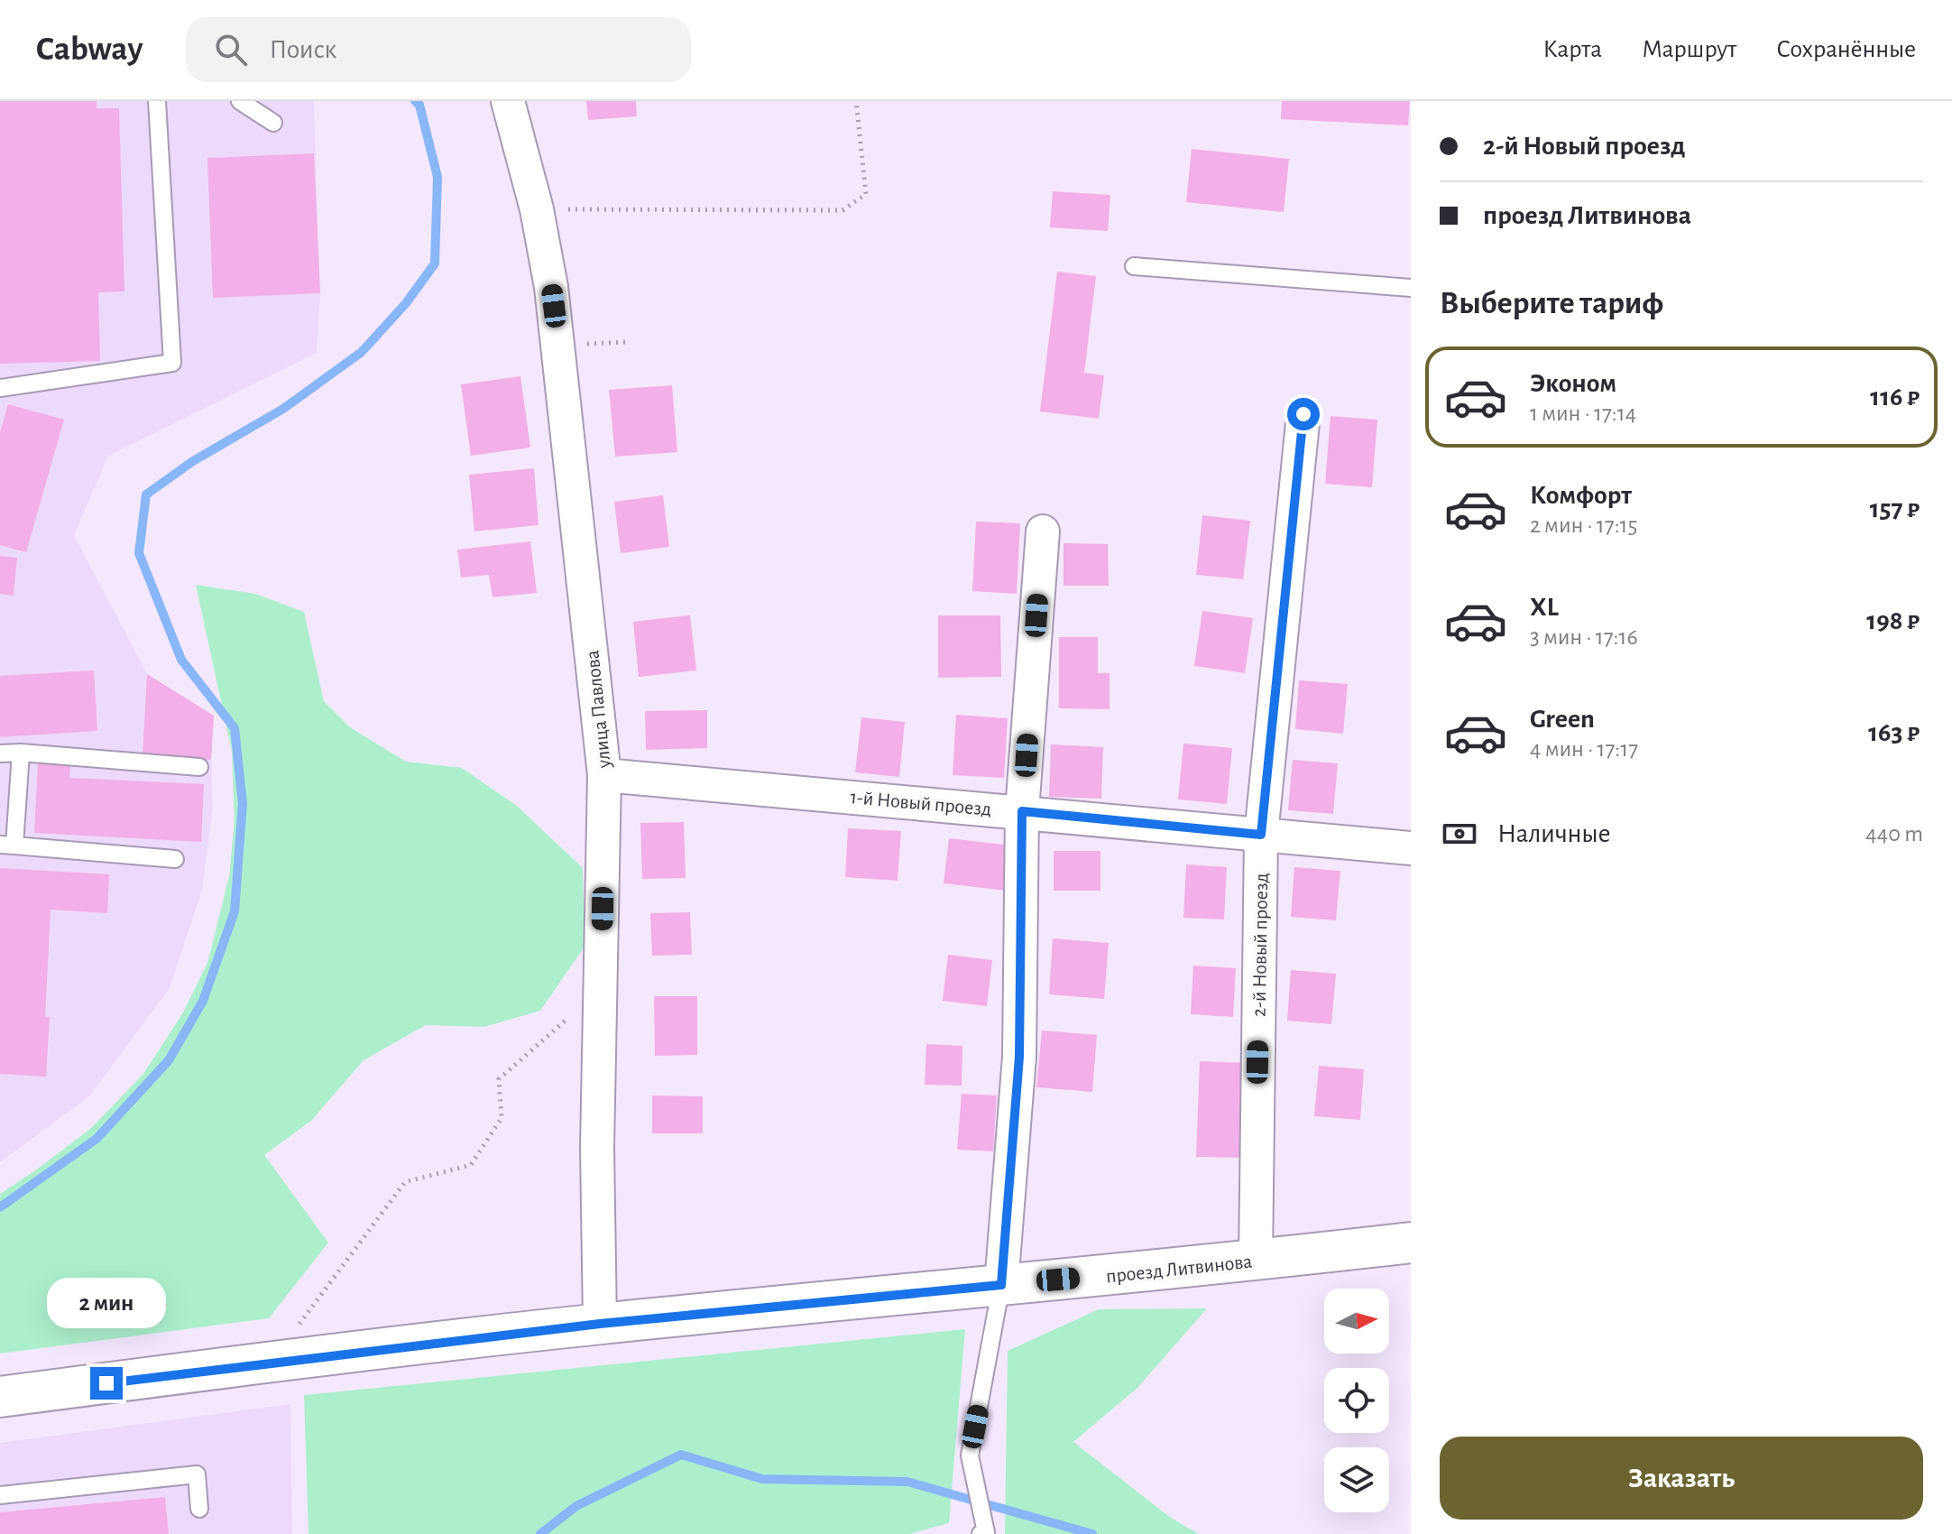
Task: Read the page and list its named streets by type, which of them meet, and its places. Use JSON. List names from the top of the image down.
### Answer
{
  "streets": {
    "main road": ["проезд Литвинова"],
    "street": ["улица Павлова", "1-й Новый проезд", "2-й Новый проезд"]
  },
  "crossings": [
    ["улица Павлова", "1-й Новый проезд"],
    ["улица Павлова", "проезд Литвинова"],
    ["1-й Новый проезд", "2-й Новый проезд"],
    ["2-й Новый проезд", "проезд Литвинова"]
  ],
  "north": "right",
  "page": {
    "header": "Cabway",
    "search": "Поиск",
    "nav": ["Карта", "Маршрут", "Сохранённые"],
    "banner": ["2-й Новый проезд", "проезд Литвинова"],
    "heading": "Выберите тариф",
    "list": [
      {
        "name": "Эконом",
        "note": "1 мин · 17:14",
        "value": "116 ₽"
      },
      {
        "name": "Комфорт",
        "note": "2 мин · 17:15",
        "value": "157 ₽"
      },
      {
        "name": "XL",
        "note": "3 мин · 17:16",
        "value": "198 ₽"
      },
      {
        "name": "Green",
        "note": "4 мин · 17:17",
        "value": "163 ₽"
      }
    ],
    "pay": ["Наличные", "440 m"],
    "bubble": "2 мин",
    "buttons": "Заказать"
  }
}
